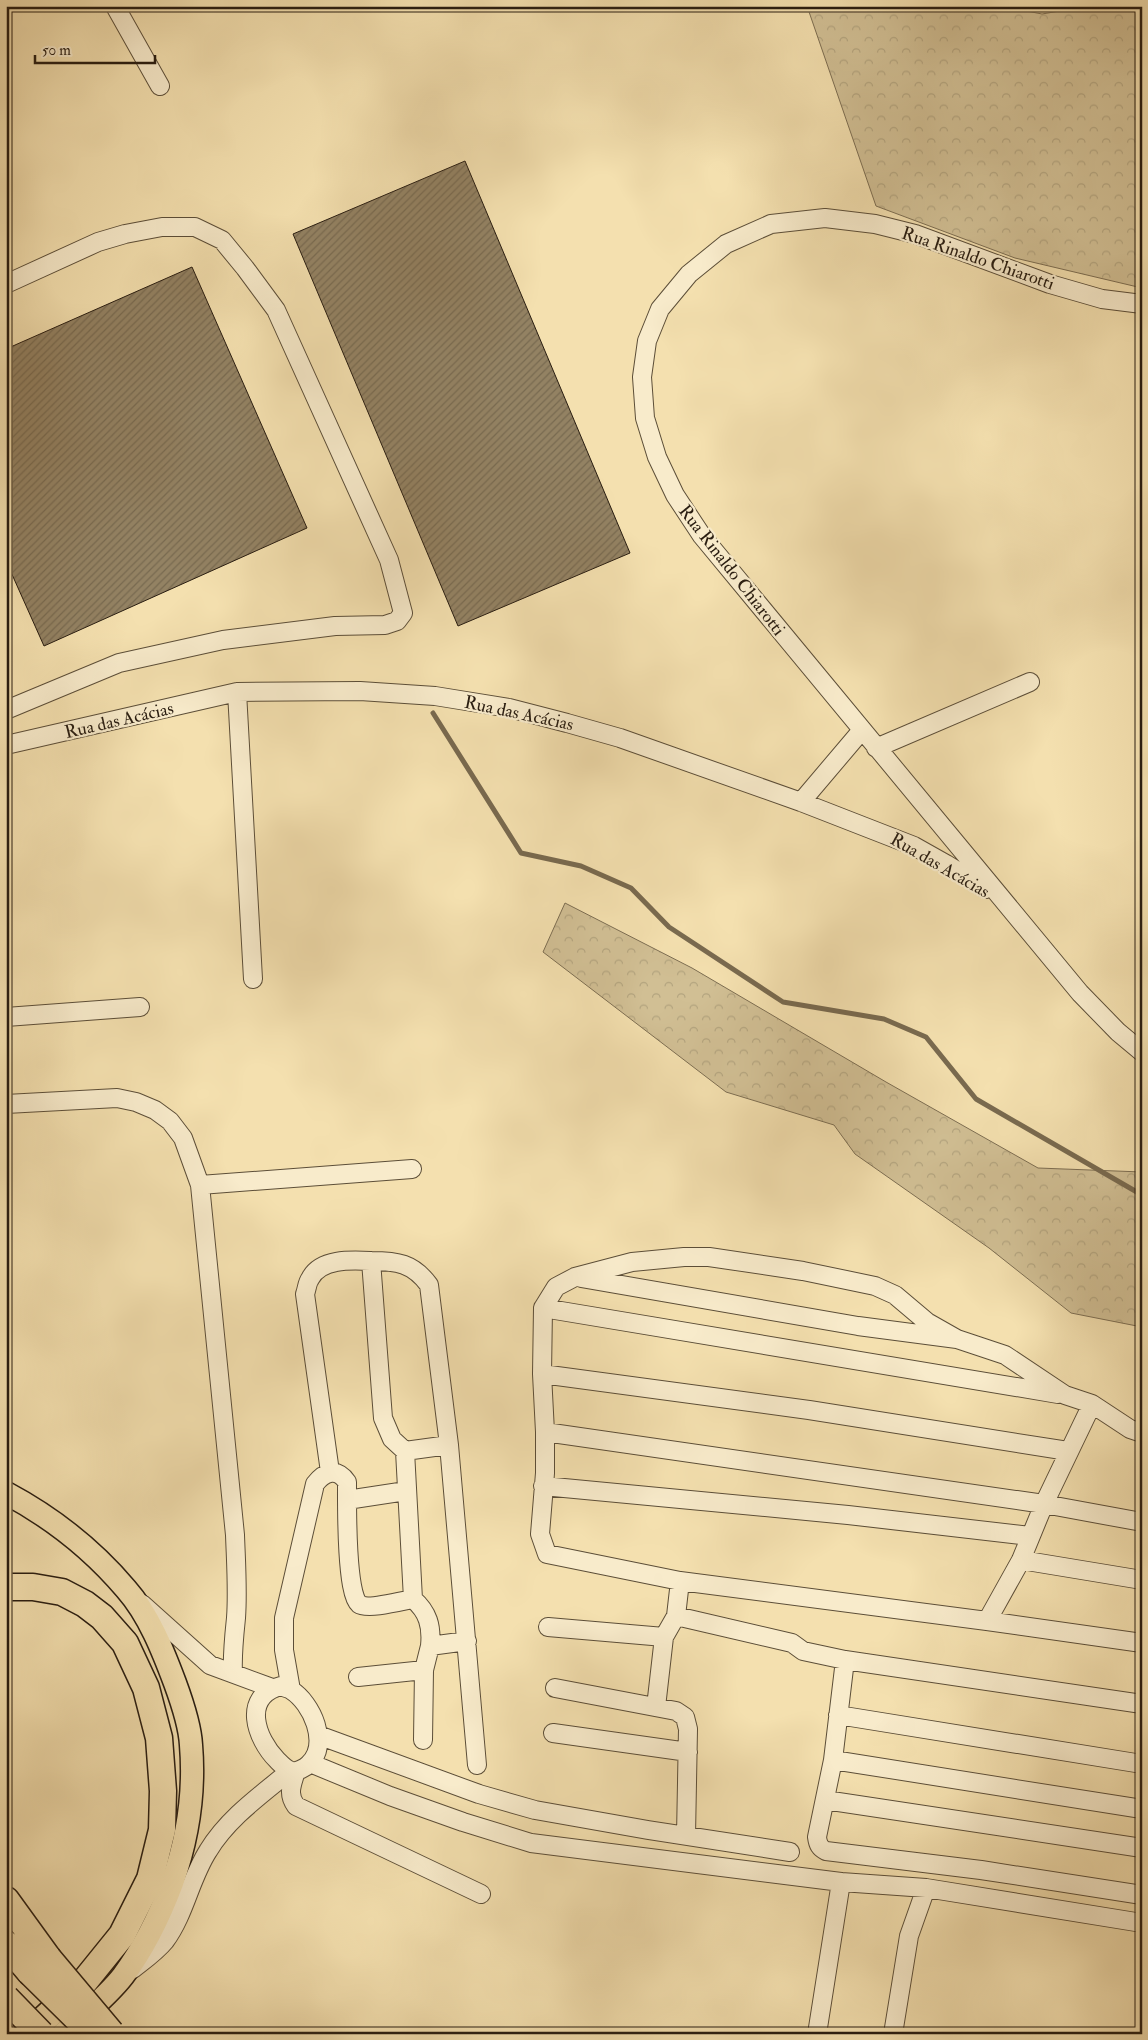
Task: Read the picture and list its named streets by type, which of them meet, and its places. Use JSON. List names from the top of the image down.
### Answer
{
  "streets": {
    "street": ["Rua Rinaldo Chiarotti", "Rua das Acácias"]
  },
  "crossings": [
    ["Rua Rinaldo Chiarotti", "Rua das Acácias"]
  ],
  "scale_bar": "50 m"
}
